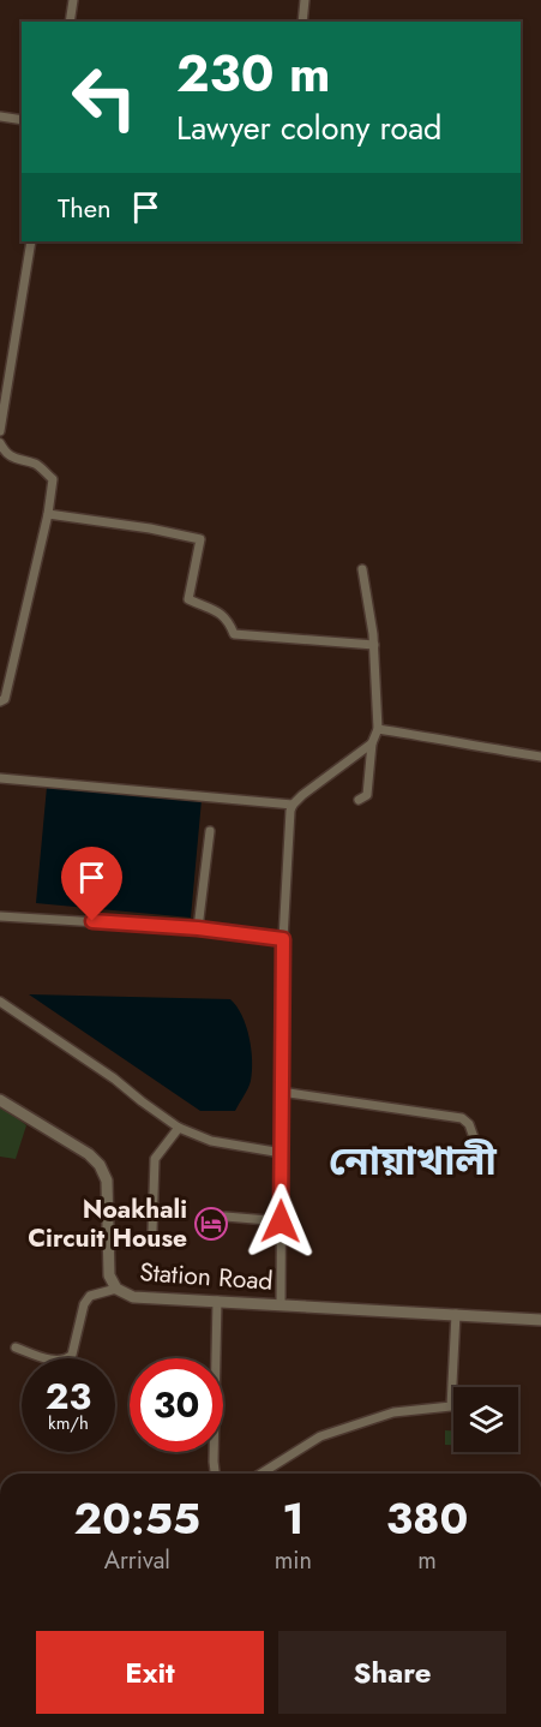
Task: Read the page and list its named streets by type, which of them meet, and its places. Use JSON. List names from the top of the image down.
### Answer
{
  "streets": {
    "street": ["Station Road"]
  },
  "districts": ["নোয়াখালী"],
  "places": {
    "hotel": ["Noakhali Circuit House"]
  },
  "page": {
    "turn": ["230 m", "Lawyer colony road"],
    "then": "Then",
    "speed": "23 km/h",
    "limit": "30",
    "eta": [
      "20:55",
      "Arrival",
      "1",
      "min",
      "380",
      "m"
    ],
    "buttons": ["Exit", "Share"]
  }
}
